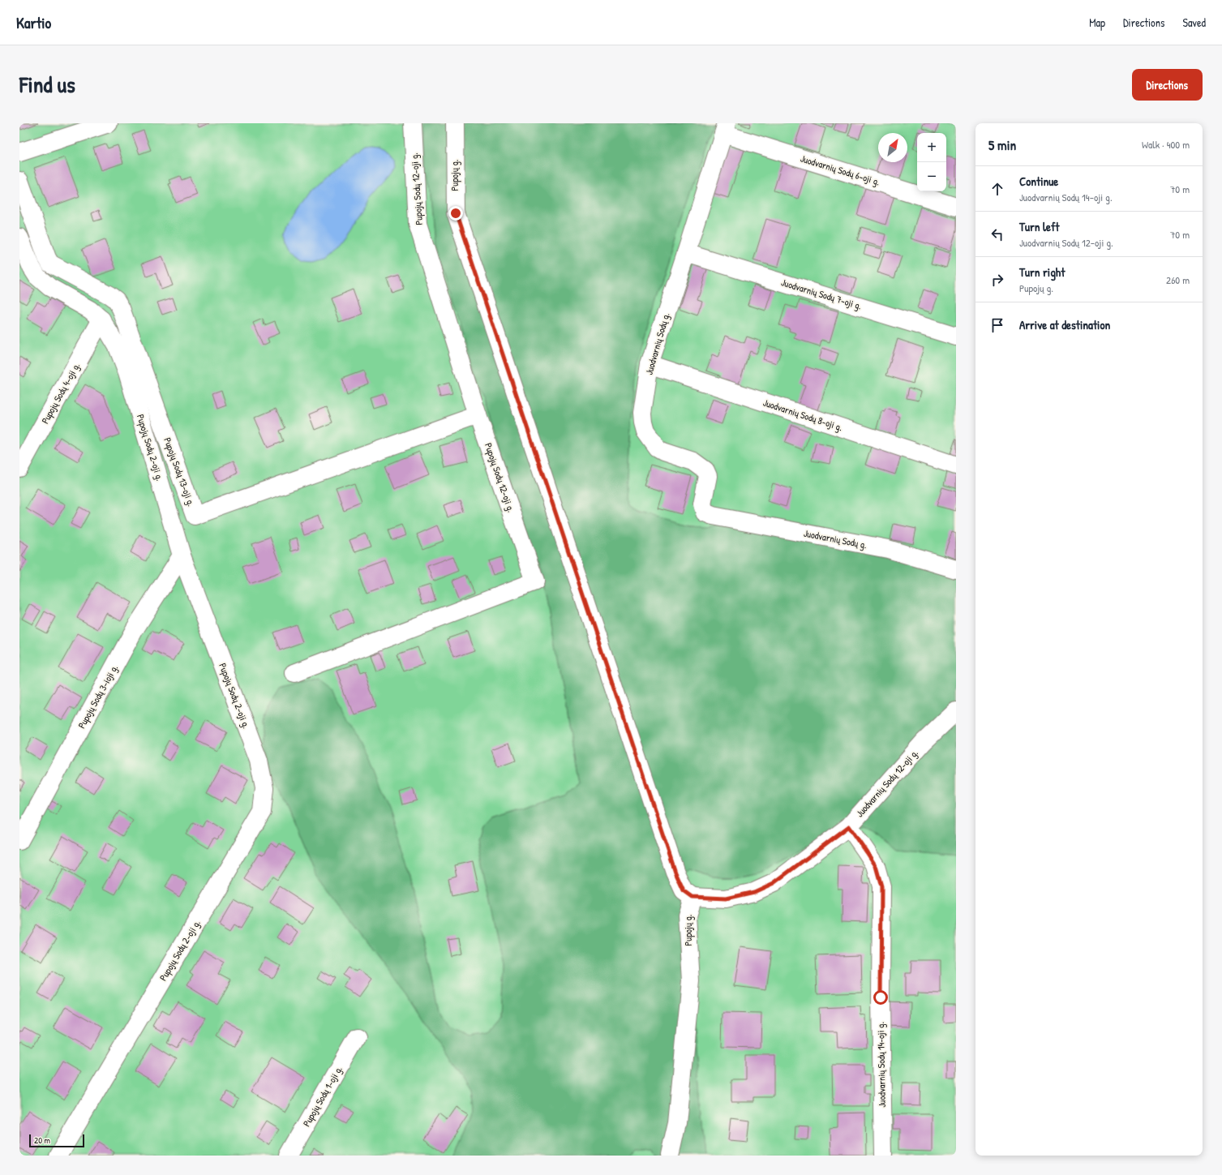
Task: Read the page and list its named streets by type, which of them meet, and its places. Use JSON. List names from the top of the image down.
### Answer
{
  "streets": {
    "street": [
      "Juodvarnių Sodų 6-oji g.",
      "Pupojų g.",
      "Pupojų Sodų 12-oji g.",
      "Juodvarnių Sodų 7-oji g.",
      "Juodvarnių Sodų g.",
      "Pupojų Sodų 4-oji g.",
      "Juodvarnių Sodų 8-oji g.",
      "Pupojų Sodų 2-oji g.",
      "Pupojų Sodų 13-oji g.",
      "Pupojų Sodų 3-ioji g.",
      "Juodvarnių Sodų 12-oji g.",
      "Juodvarnių Sodų 14-oji g.",
      "Pupojų Sodų 1-oji g."
    ]
  },
  "crossings": [
    ["Juodvarnių Sodų 6-oji g.", "Juodvarnių Sodų g."],
    ["Pupojų g.", "Juodvarnių Sodų 12-oji g."],
    ["Pupojų Sodų 12-oji g.", "Pupojų Sodų 13-oji g."],
    ["Juodvarnių Sodų 7-oji g.", "Juodvarnių Sodų g."],
    ["Juodvarnių Sodų g.", "Juodvarnių Sodų 8-oji g."],
    ["Pupojų Sodų 4-oji g.", "Pupojų Sodų 2-oji g."],
    ["Pupojų Sodų 2-oji g.", "Pupojų Sodų 3-ioji g."],
    ["Juodvarnių Sodų 12-oji g.", "Juodvarnių Sodų 14-oji g."]
  ],
  "scale_bar": "20 m",
  "north": "top right",
  "page": {
    "header": "Kartio",
    "nav": ["Map", "Directions", "Saved"],
    "title": "Find us",
    "buttons": "Directions",
    "heading": ["5 min", "Walk · 400 m"],
    "map_buttons": ["+", "−"],
    "list": [
      ["Continue", "Juodvarnių Sodų 14-oji g.", "70 m"],
      ["Turn left", "Juodvarnių Sodų 12-oji g.", "70 m"],
      ["Turn right", "Pupojų g.", "260 m"],
      "Arrive at destination"
    ],
    "scale": "20 m"
  }
}
